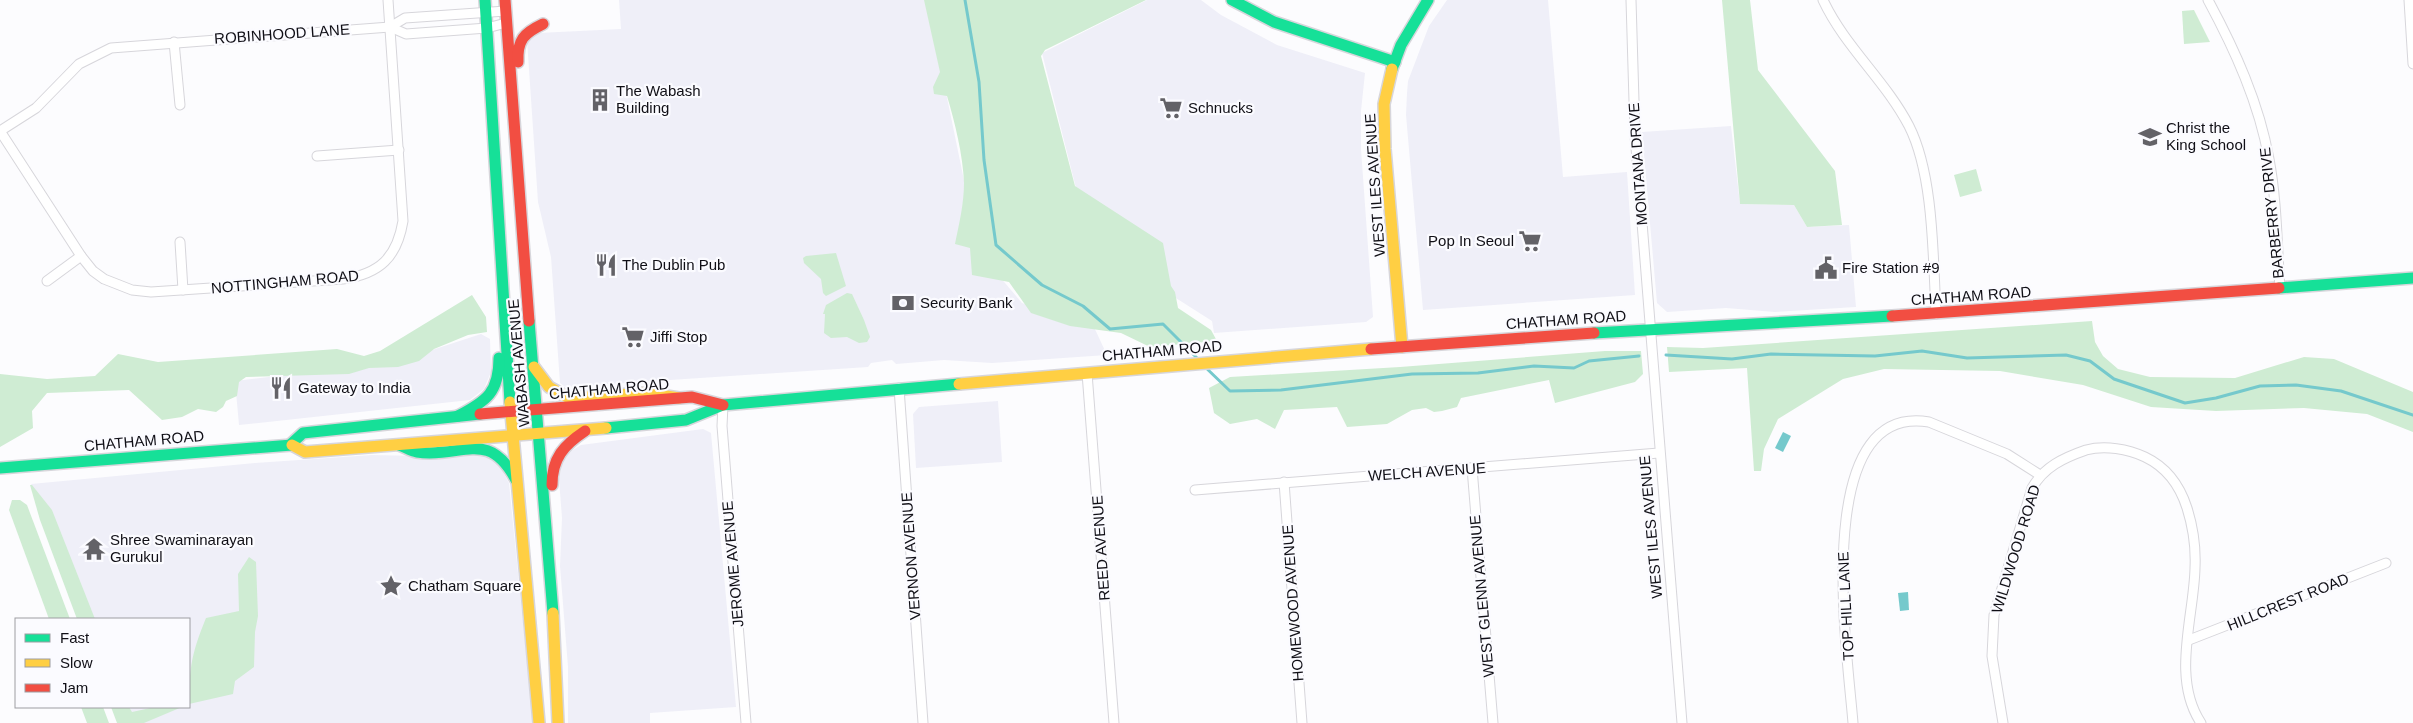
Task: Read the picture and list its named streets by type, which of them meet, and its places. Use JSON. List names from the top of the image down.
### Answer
{
  "streets": {
    "main road": ["WEST ILES AVENUE", "CHATHAM ROAD", "WABASH AVENUE"],
    "street": [
      "ROBINHOOD LANE",
      "MONTANA DRIVE",
      "BARBERRY DRIVE",
      "NOTTINGHAM ROAD",
      "WELCH AVENUE",
      "REED AVENUE",
      "WILDWOOD ROAD",
      "VERNON AVENUE",
      "JEROME AVENUE",
      "WEST GLENN AVENUE",
      "HILLCREST ROAD",
      "HOMEWOOD AVENUE",
      "TOP HILL LANE"
    ]
  },
  "crossings": [
    ["ROBINHOOD LANE", "NOTTINGHAM ROAD"],
    ["ROBINHOOD LANE", "WABASH AVENUE"],
    ["MONTANA DRIVE", "WEST ILES AVENUE"],
    ["MONTANA DRIVE", "CHATHAM ROAD"],
    ["WEST ILES AVENUE", "CHATHAM ROAD"],
    ["WEST ILES AVENUE", "WELCH AVENUE"],
    ["BARBERRY DRIVE", "CHATHAM ROAD"],
    ["CHATHAM ROAD", "WABASH AVENUE"],
    ["CHATHAM ROAD", "REED AVENUE"],
    ["CHATHAM ROAD", "VERNON AVENUE"],
    ["CHATHAM ROAD", "JEROME AVENUE"],
    ["WELCH AVENUE", "WEST GLENN AVENUE"],
    ["WELCH AVENUE", "HOMEWOOD AVENUE"],
    ["WILDWOOD ROAD", "HILLCREST ROAD"],
    ["WILDWOOD ROAD", "TOP HILL LANE"]
  ],
  "places": {
    "building": ["The Wabash Building"],
    "supermarket": ["Schnucks", "Pop In Seoul", "Jiffi Stop"],
    "school or university": ["Christ the King School"],
    "restaurant": ["The Dublin Pub", "Gateway to India"],
    "public building": ["Fire Station #9"],
    "bank": ["Security Bank"],
    "temple": ["Shree Swaminarayan Gurukul"],
    "place": ["Chatham Square"]
  },
  "legend": ["Fast", "Slow", "Jam"]
}
